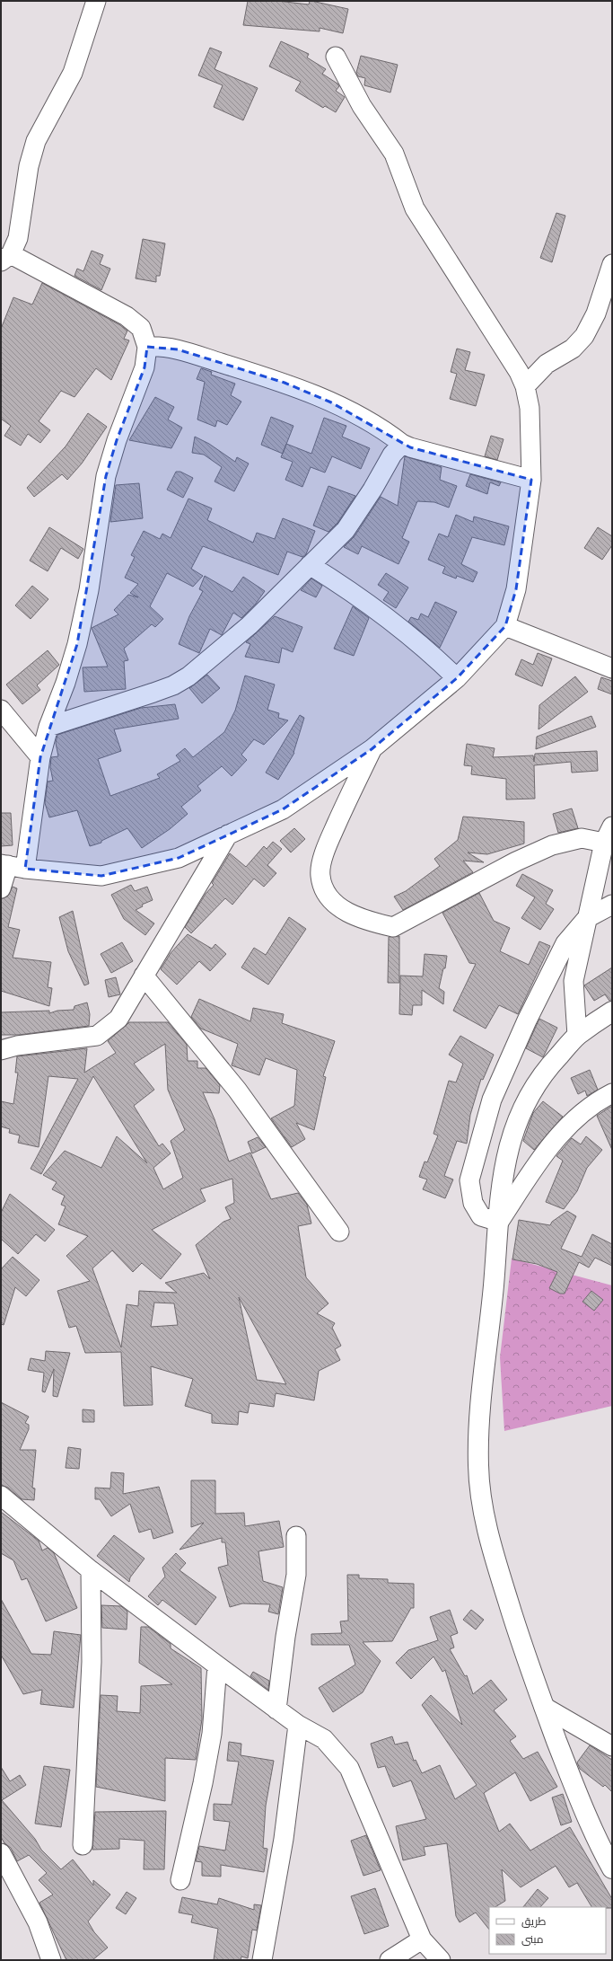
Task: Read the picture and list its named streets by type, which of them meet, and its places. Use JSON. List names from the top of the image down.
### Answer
{
  "legend": ["طريق", "مبنى"]
}
